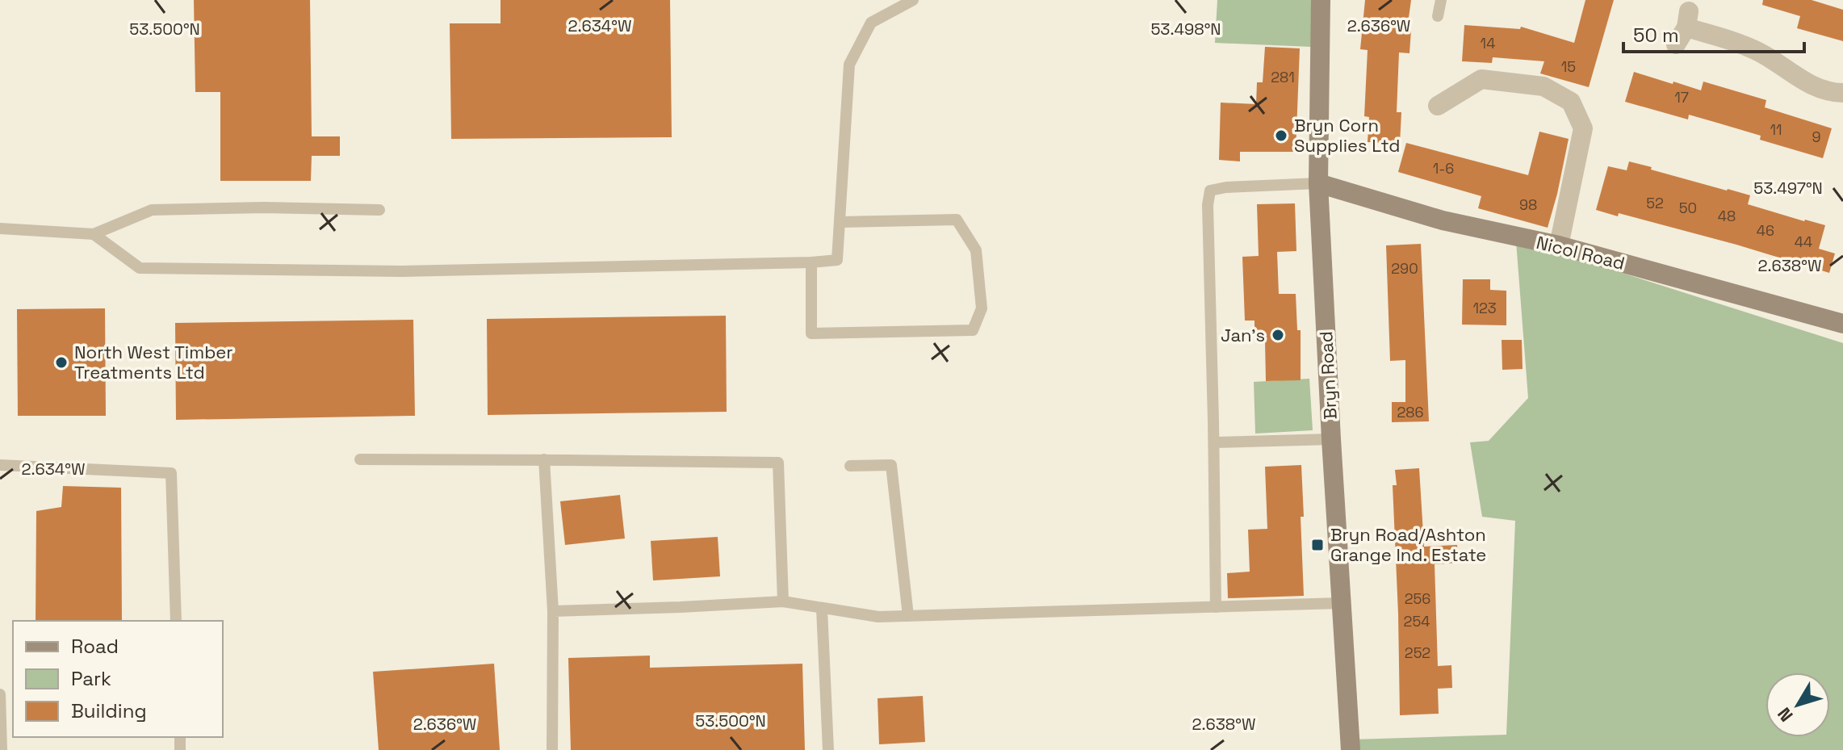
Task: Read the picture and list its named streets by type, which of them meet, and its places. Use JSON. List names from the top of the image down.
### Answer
{
  "streets": {
    "main road": ["Nicol Road", "Bryn Road"]
  },
  "crossings": [
    ["Nicol Road", "Bryn Road"]
  ],
  "places": {
    "other": ["Bryn Corn Supplies Ltd", "Jan's", "North West Timber Treatments Ltd"],
    "transit": ["Bryn Road/Ashton Grange Ind. Estate"]
  },
  "house_numbers": [
    "14",
    "15",
    "281",
    "17",
    "11",
    "9",
    "1-6",
    "52",
    "98",
    "50",
    "48",
    "46",
    "44",
    "290",
    "123",
    "286",
    "256",
    "254",
    "252"
  ],
  "legend": ["Road", "Park", "Building"],
  "scale_bar": "50 m",
  "north": "bottom left",
  "coordinates": [
    "2.634°W",
    "2.636°W",
    "53.500°N",
    "53.498°N",
    "53.497°N",
    "2.638°W"
  ]
}
